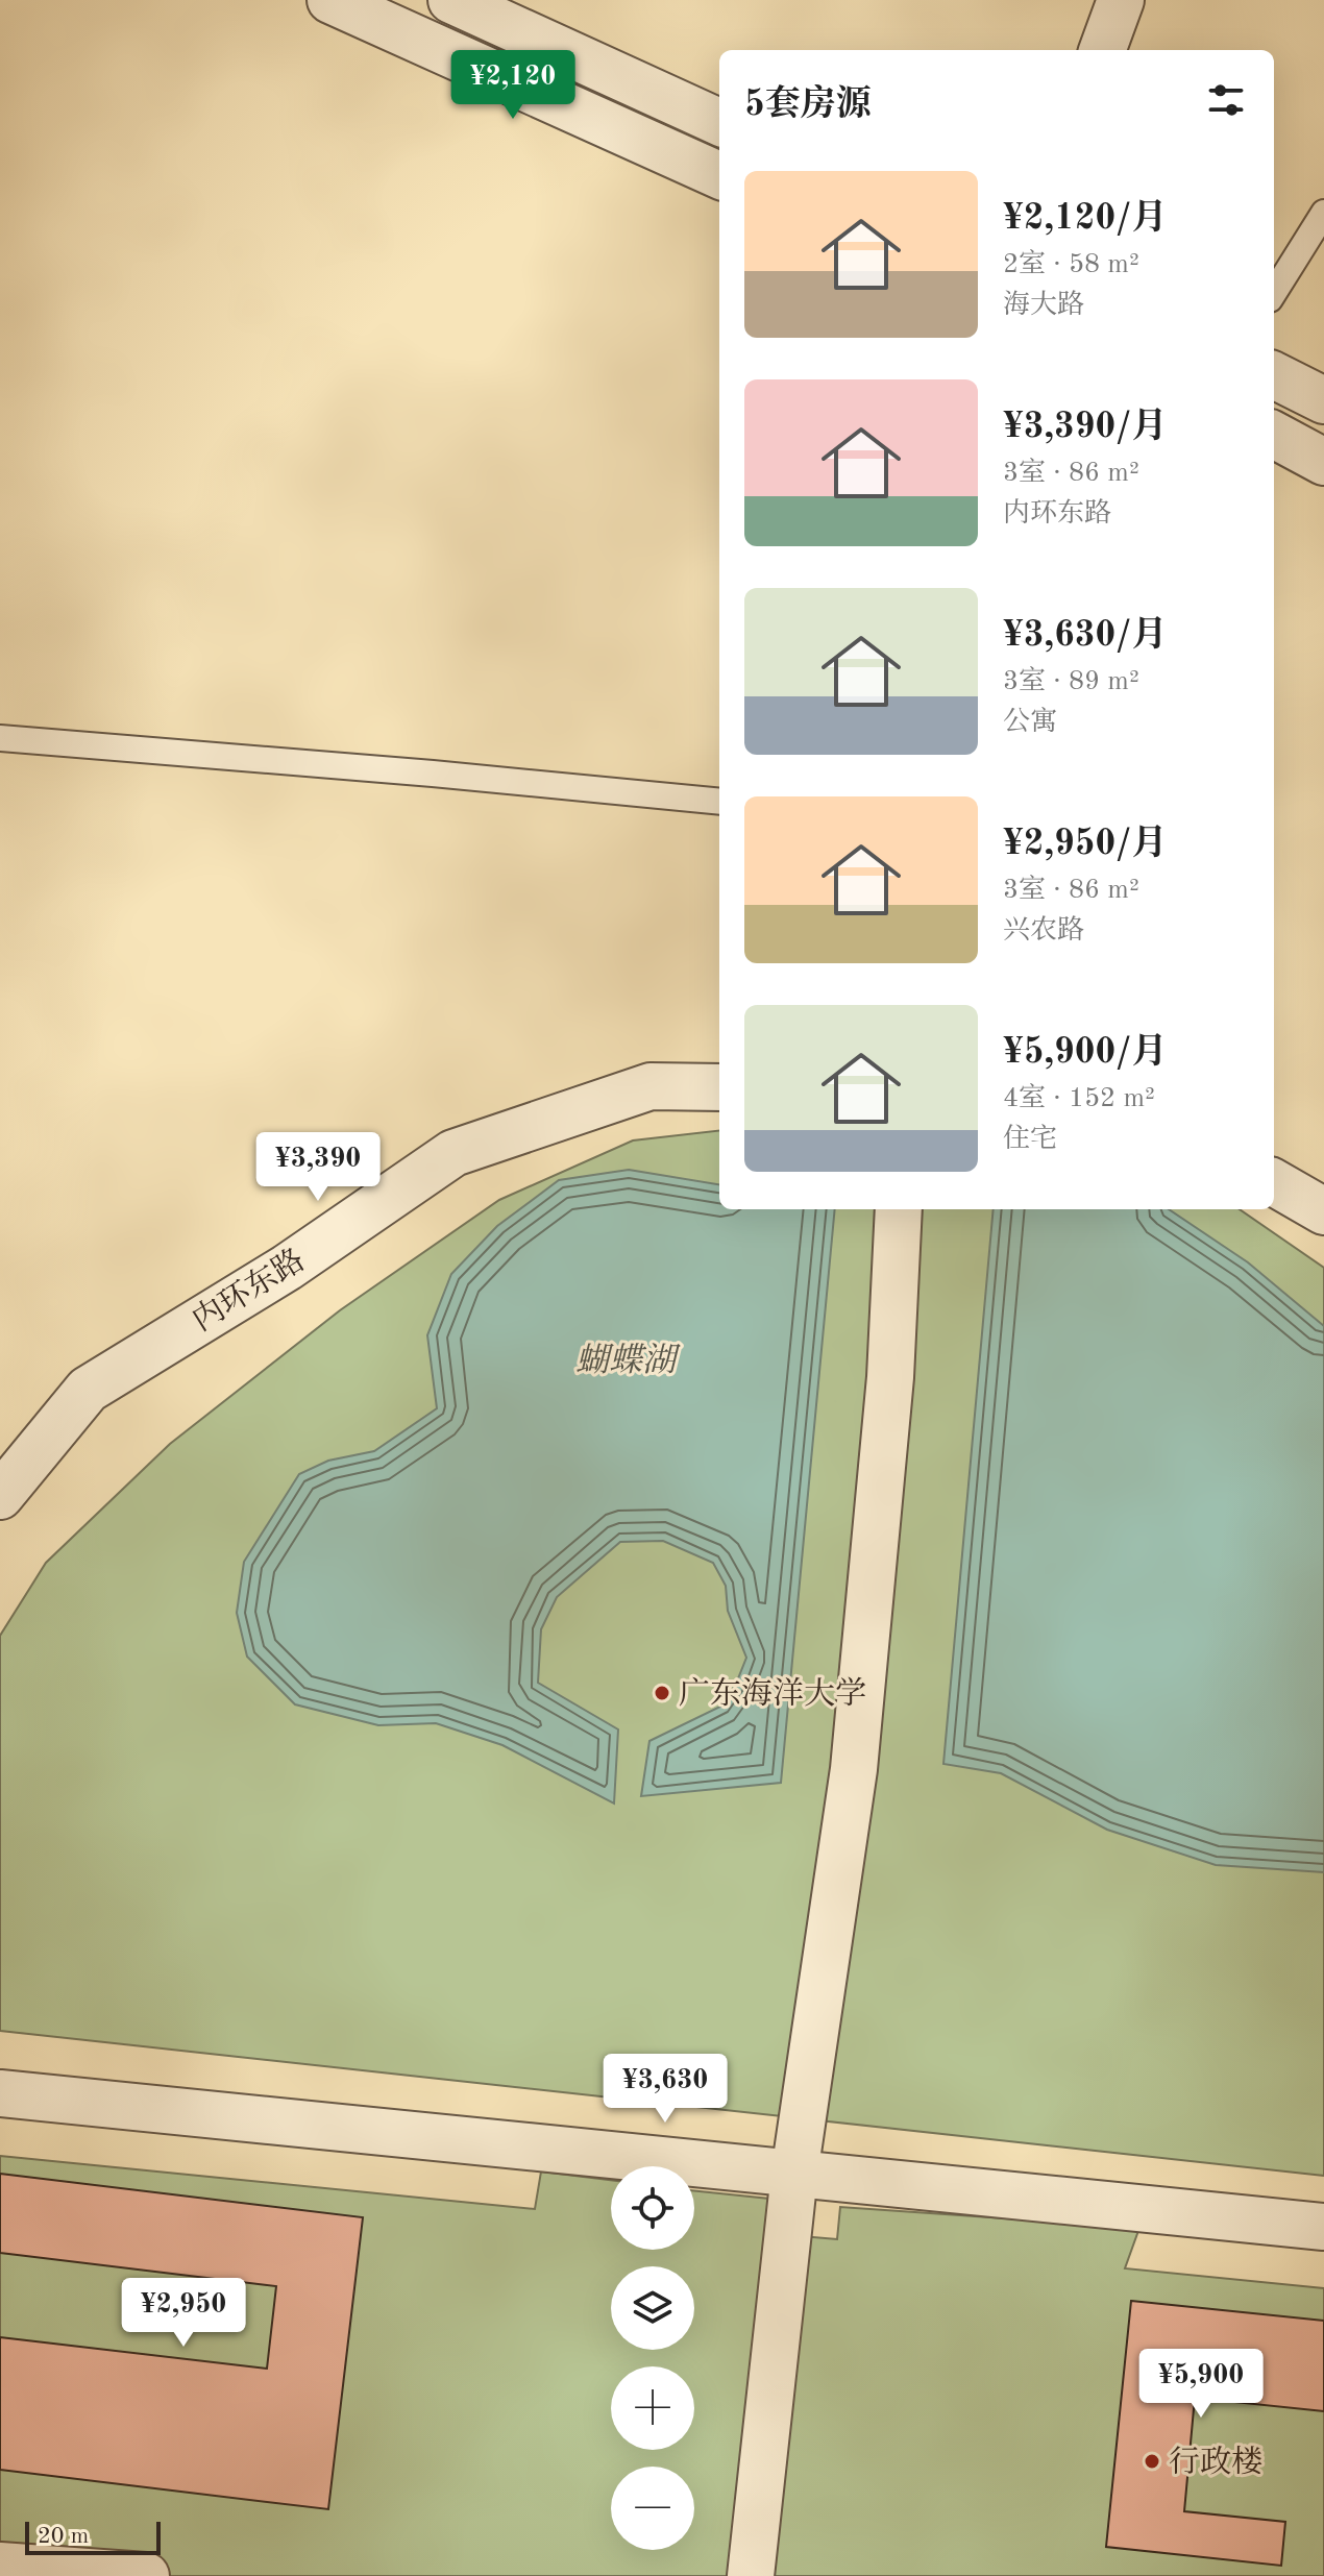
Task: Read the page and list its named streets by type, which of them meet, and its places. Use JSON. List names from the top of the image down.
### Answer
{
  "streets": {
    "street": ["内环东路"]
  },
  "water": ["蝴蝶湖"],
  "places": ["广东海洋大学", "行政楼"],
  "scale_bar": "20 m",
  "page": {
    "price": [
      "¥2,120",
      "¥3,390",
      "¥3,630",
      "¥2,950",
      "¥5,900"
    ],
    "heading": "5套房源",
    "list": [
      {
        "name": "¥2,120/月",
        "note": "2室 · 58 m² · 海大路"
      },
      {
        "name": "¥3,390/月",
        "note": "3室 · 86 m² · 内环东路"
      },
      {
        "name": "¥3,630/月",
        "note": "3室 · 89 m² · 公寓"
      },
      {
        "name": "¥2,950/月",
        "note": "3室 · 86 m² · 兴农路"
      },
      {
        "name": "¥5,900/月",
        "note": "4室 · 152 m² · 住宅"
      }
    ],
    "map_buttons": ["+", "−"],
    "scale": "20 m"
  }
}
